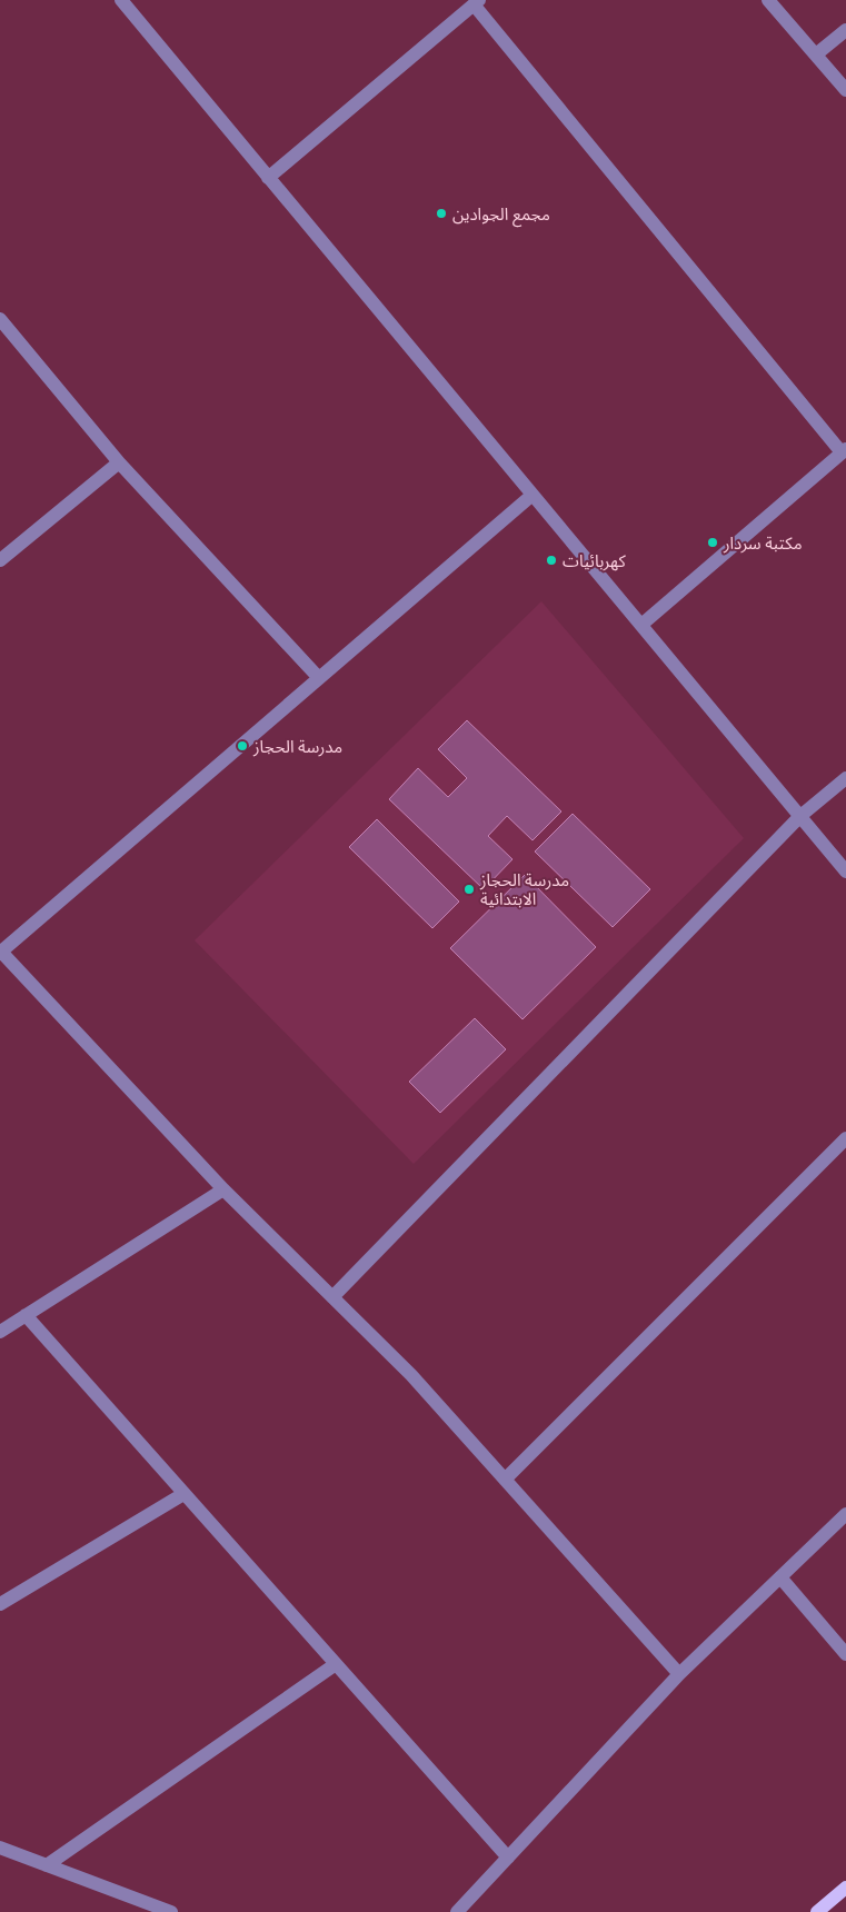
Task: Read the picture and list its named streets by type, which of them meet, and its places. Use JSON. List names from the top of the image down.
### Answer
{
  "places": [
    "مجمع الجوادين",
    "مكتبة سردار",
    "كهربائيات",
    "مدرسة الحجاز",
    "مدرسة الحجاز الابتدائية"
  ]
}
